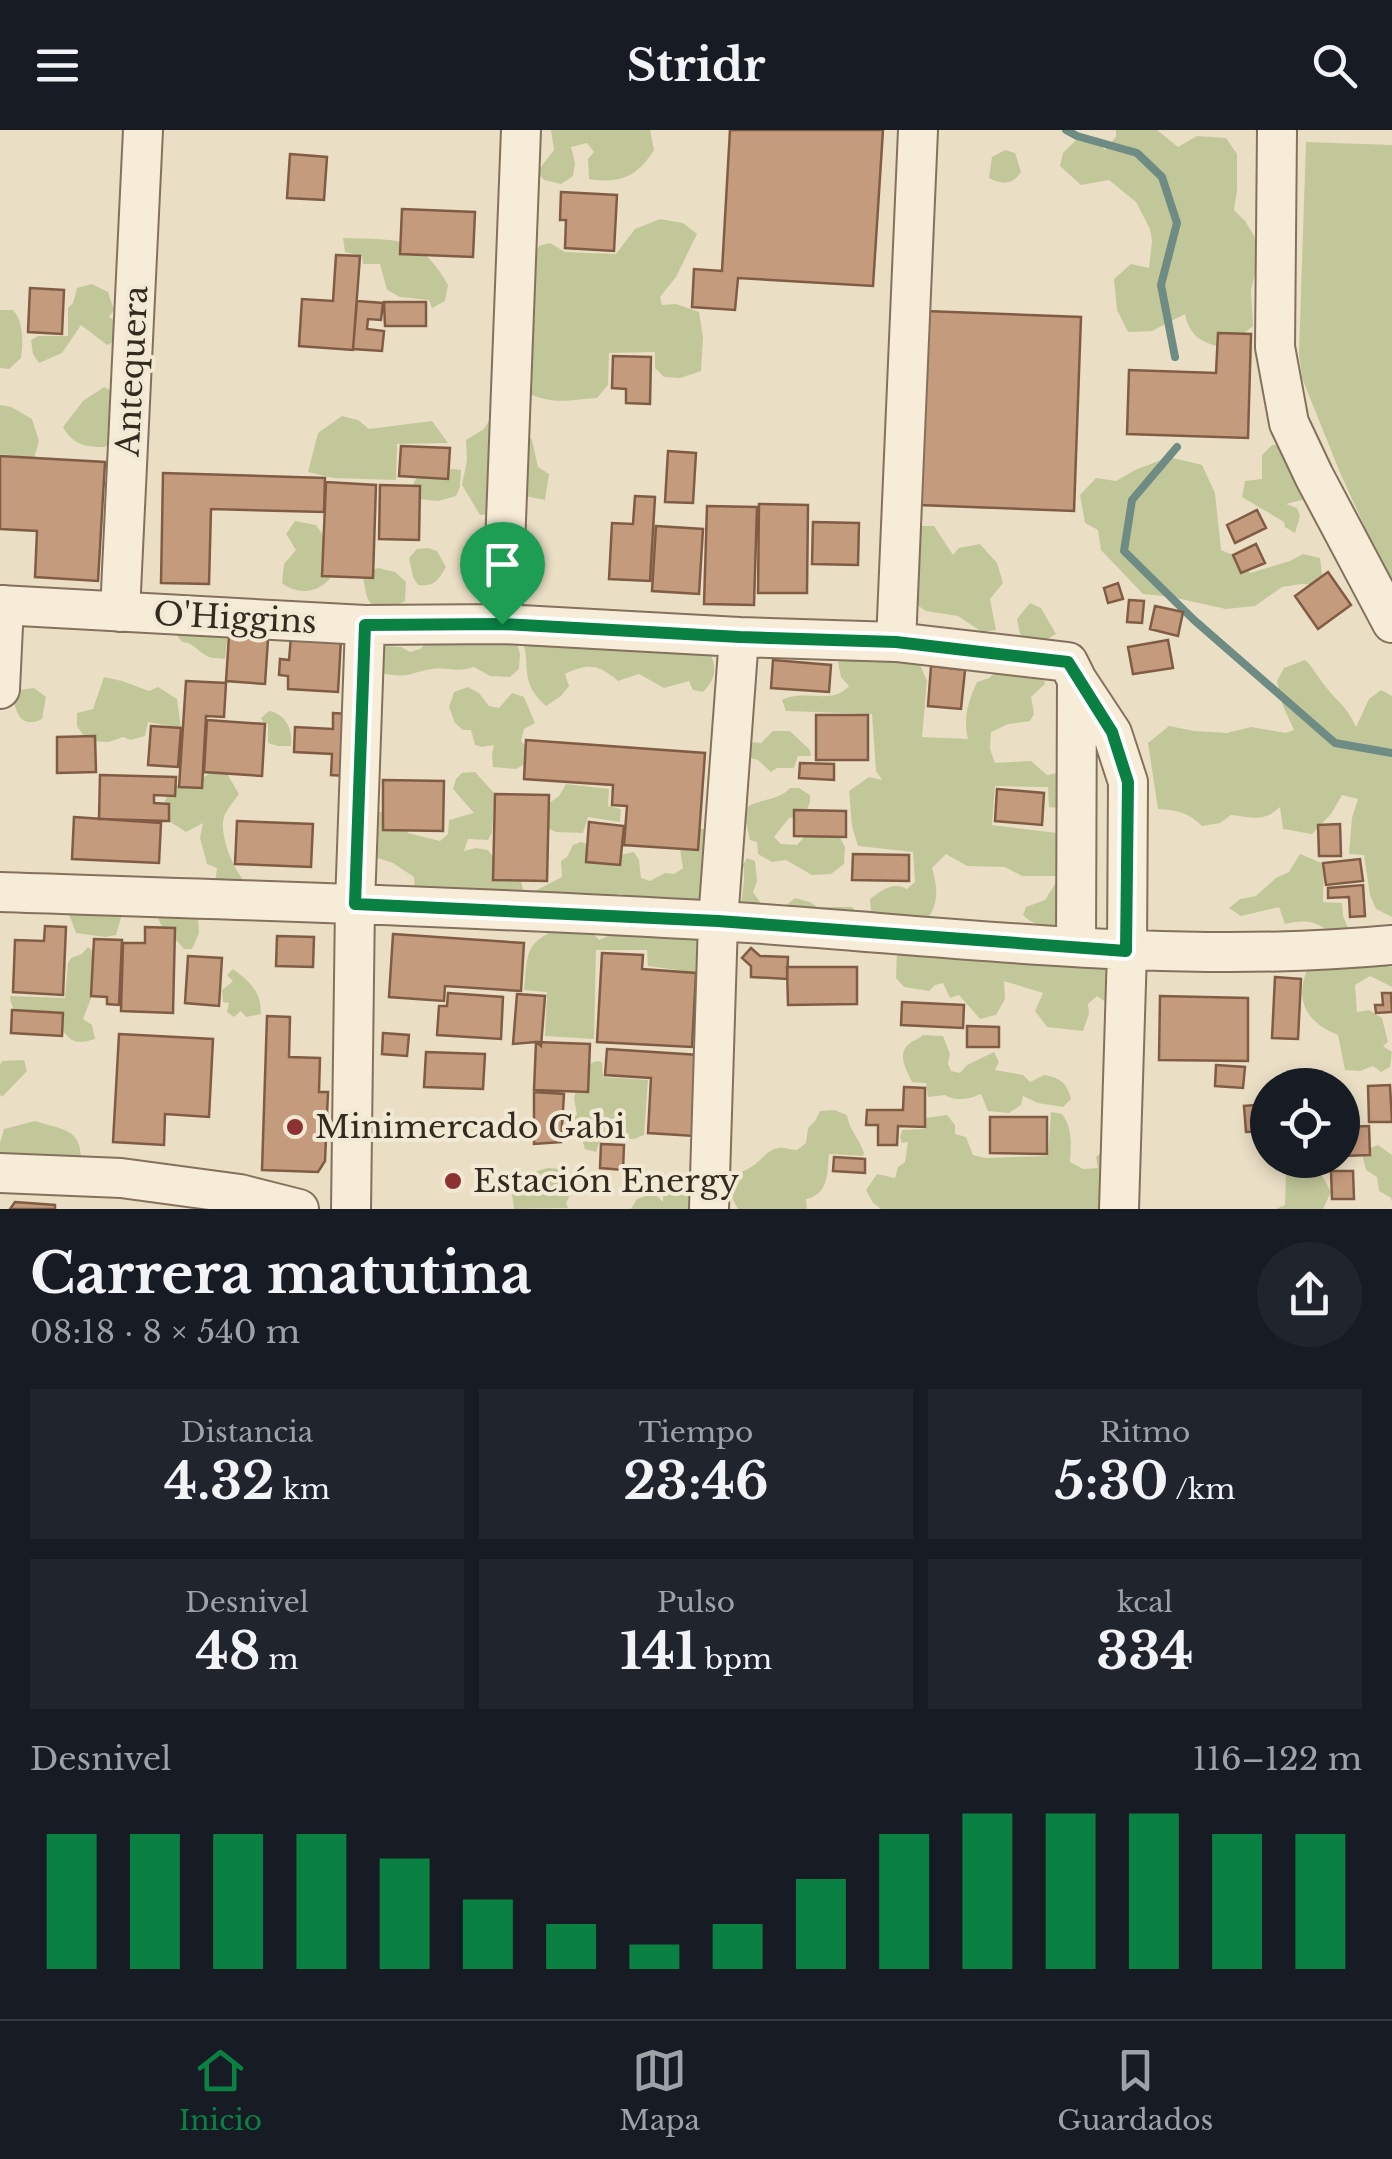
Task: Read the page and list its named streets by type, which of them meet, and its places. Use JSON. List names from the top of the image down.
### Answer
{
  "streets": {
    "street": ["Antequera", "O'Higgins"]
  },
  "crossings": [
    ["Antequera", "O'Higgins"]
  ],
  "places": ["Minimercado Gabi", "Estación Energy"],
  "page": {
    "header": "Stridr",
    "heading": ["Carrera matutina", "08:18 · 8 × 540 m"],
    "stats": [
      ["Distancia", "4.32 km"],
      ["Tiempo", "23:46"],
      ["Ritmo", "5:30 /km"],
      ["Desnivel", "48 m"],
      ["Pulso", "141 bpm"],
      ["kcal", "334"]
    ],
    "chart": ["Desnivel", "116–122 m"],
    "tabs": ["Inicio", "Mapa", "Guardados"]
  }
}
